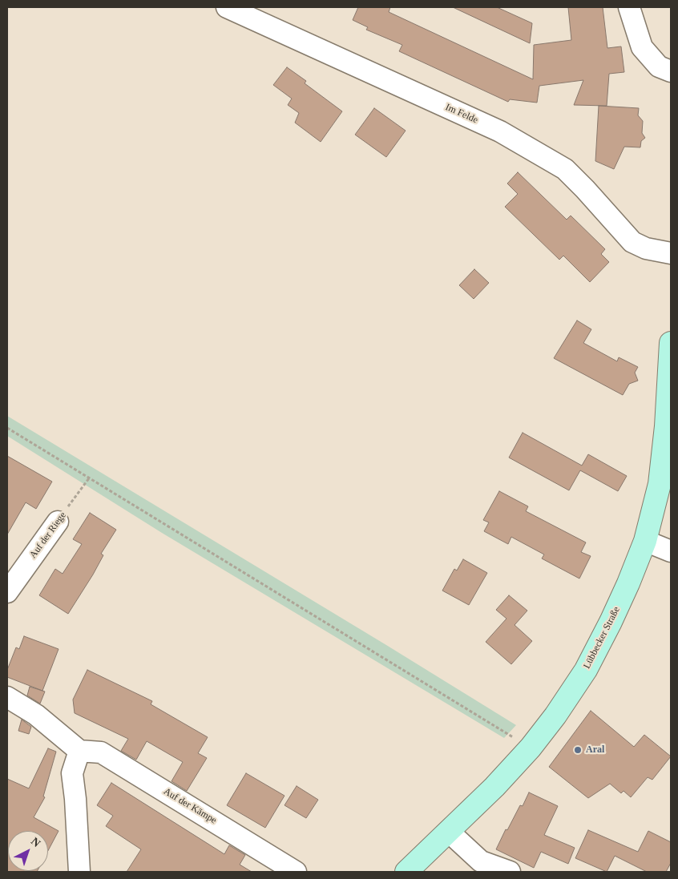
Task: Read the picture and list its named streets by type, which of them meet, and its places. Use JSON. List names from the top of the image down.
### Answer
{
  "streets": {
    "main road": ["Lübbecker Straße"],
    "street": ["Im Felde", "Auf der Riege", "Auf der Kämpe"]
  },
  "places": ["Aral"],
  "north": "top right"
}
